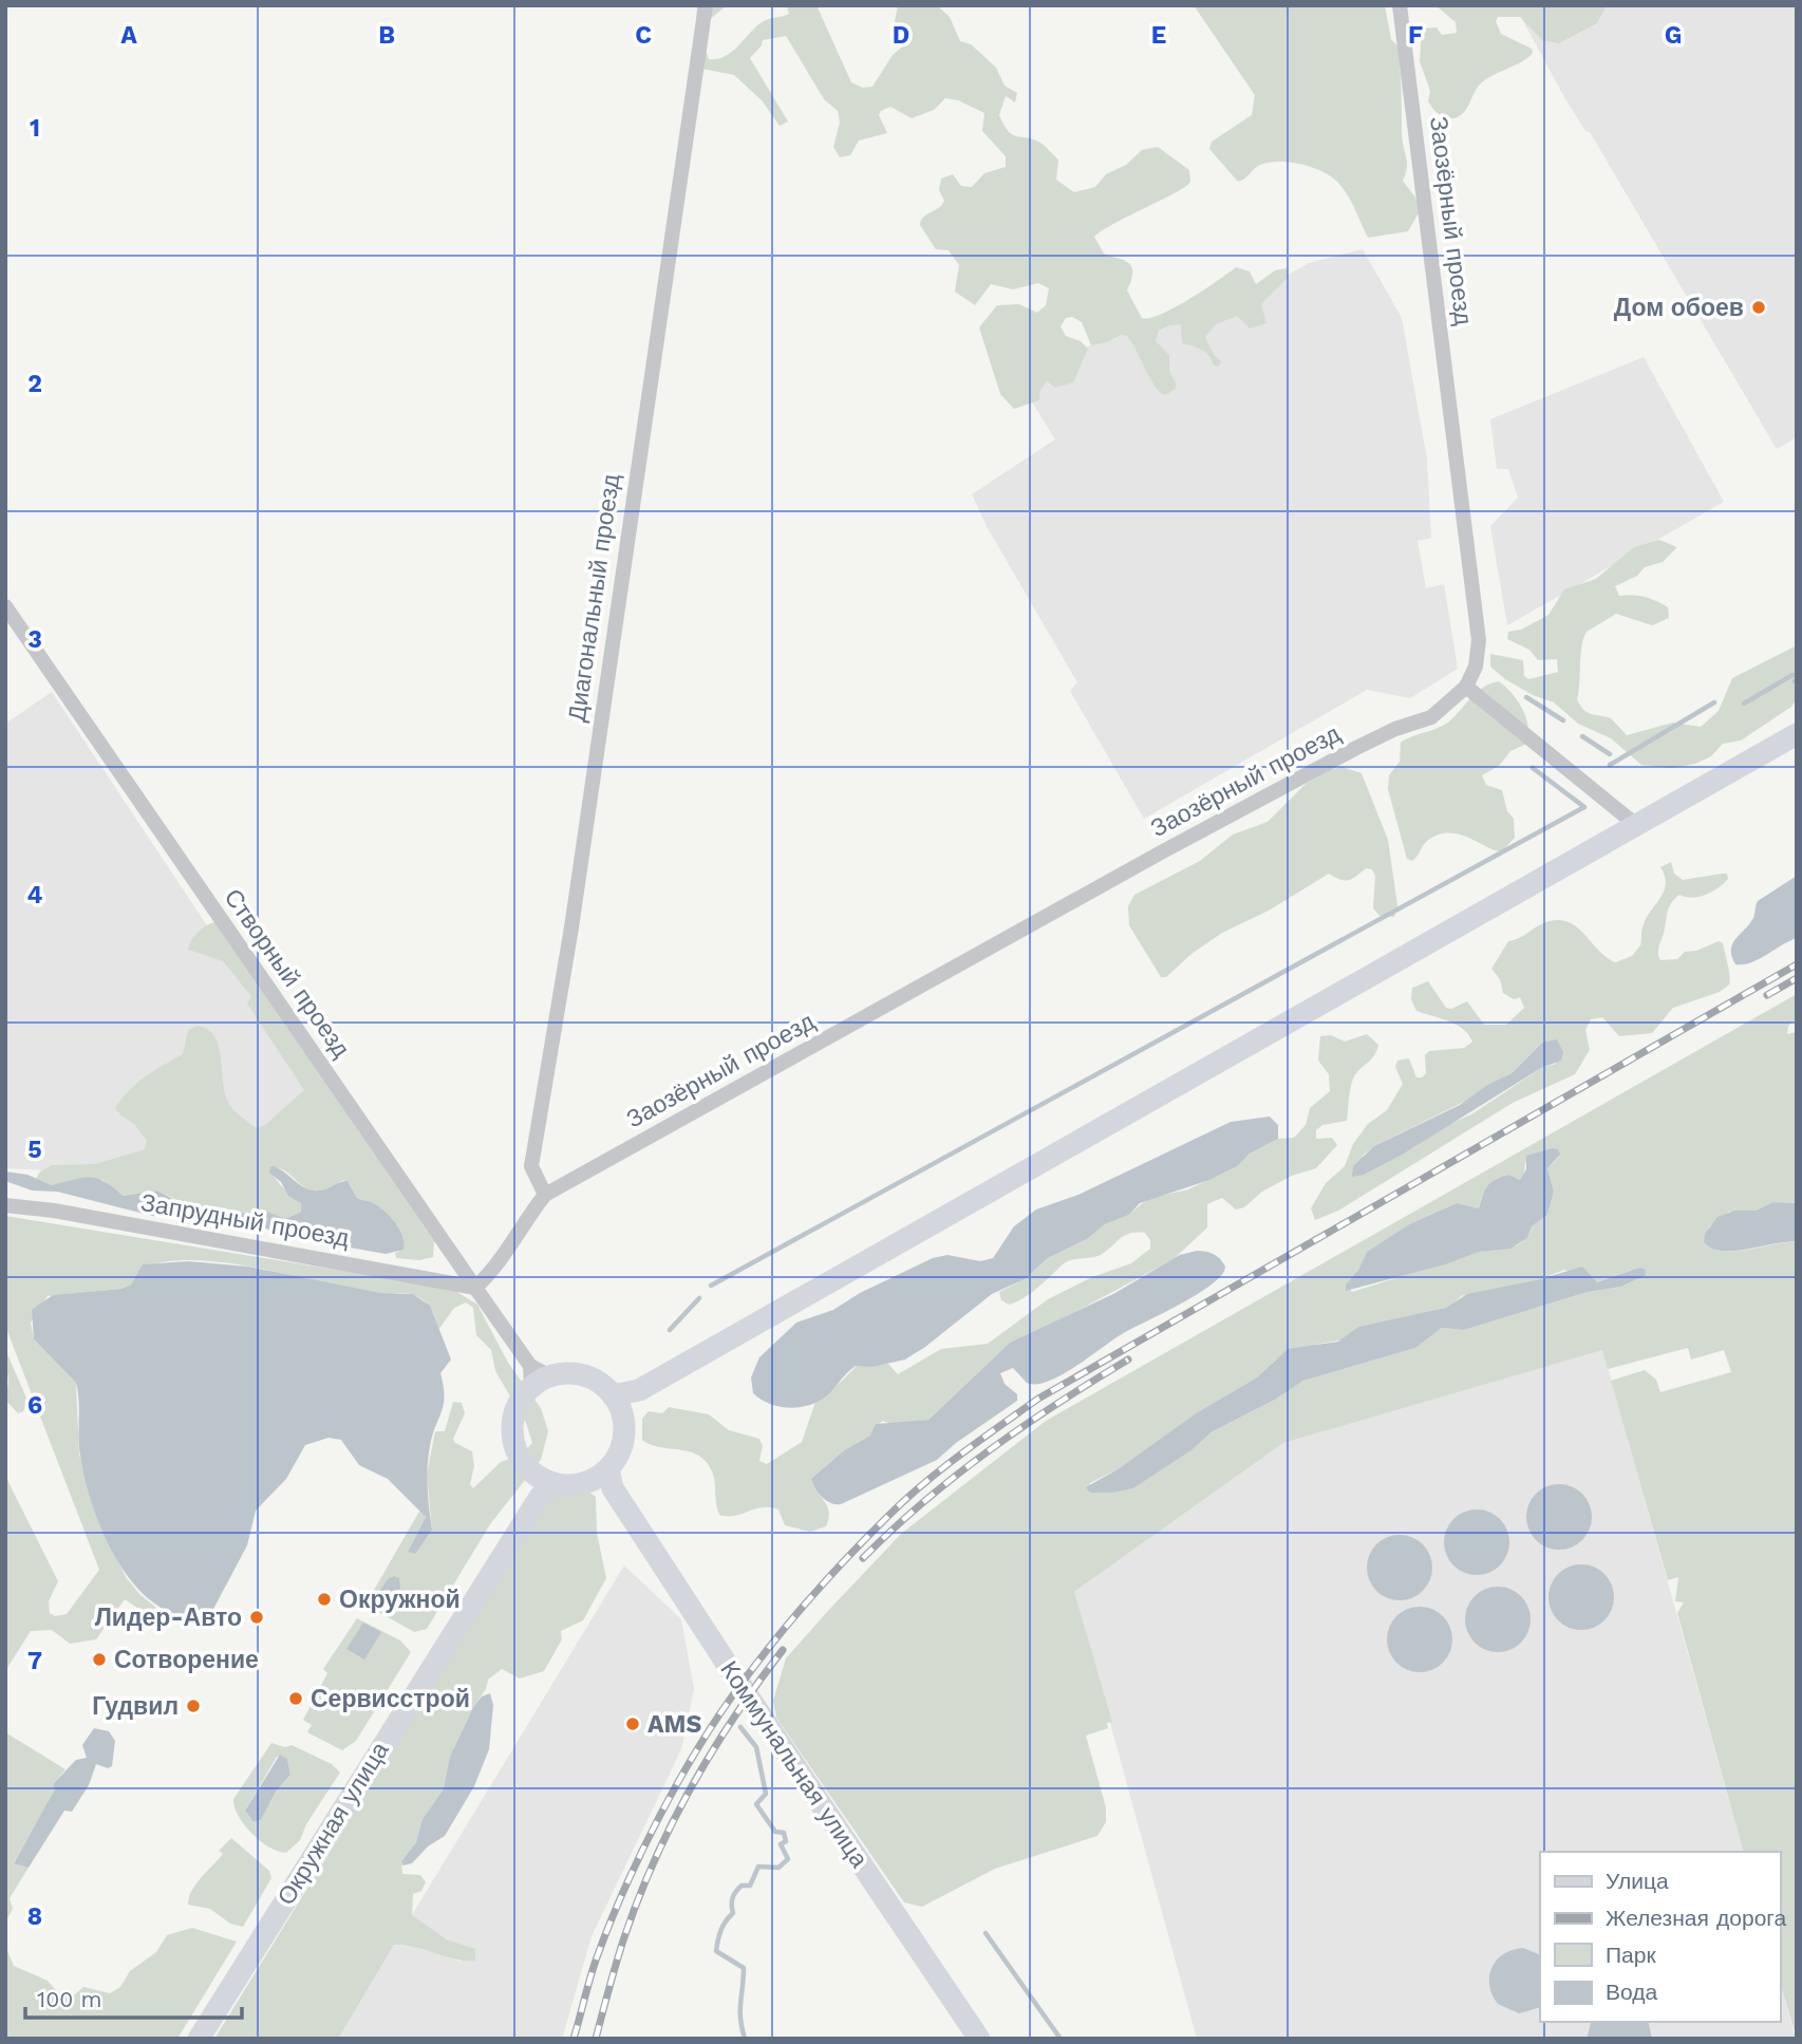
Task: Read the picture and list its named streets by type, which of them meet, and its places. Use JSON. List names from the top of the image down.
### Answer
{
  "streets": {
    "main road": ["Коммунальная улица", "Окружная улица"],
    "street": [
      "Заозёрный проезд",
      "Диагональный проезд",
      "Створный проезд",
      "Запрудный проезд"
    ]
  },
  "crossings": [
    ["Заозёрный проезд", "Диагональный проезд"],
    ["Заозёрный проезд", "Створный проезд"],
    ["Заозёрный проезд", "Запрудный проезд"],
    ["Створный проезд", "Запрудный проезд"],
    ["Створный проезд", "Коммунальная улица"],
    ["Створный проезд", "Окружная улица"],
    ["Коммунальная улица", "Окружная улица"]
  ],
  "places": [
    "Дом обоев",
    "Окружной",
    "Лидер-Авто",
    "Сотворение",
    "Сервисстрой",
    "Гудвил",
    "AMS"
  ],
  "legend": [
    "Улица",
    "Железная дорога",
    "Парк",
    "Вода"
  ],
  "scale_bar": "100 m",
  "grid": {
    "columns": [
      "A",
      "B",
      "C",
      "D",
      "E",
      "F",
      "G"
    ],
    "rows": [
      "1",
      "2",
      "3",
      "4",
      "5",
      "6",
      "7",
      "8"
    ]
  }
}
